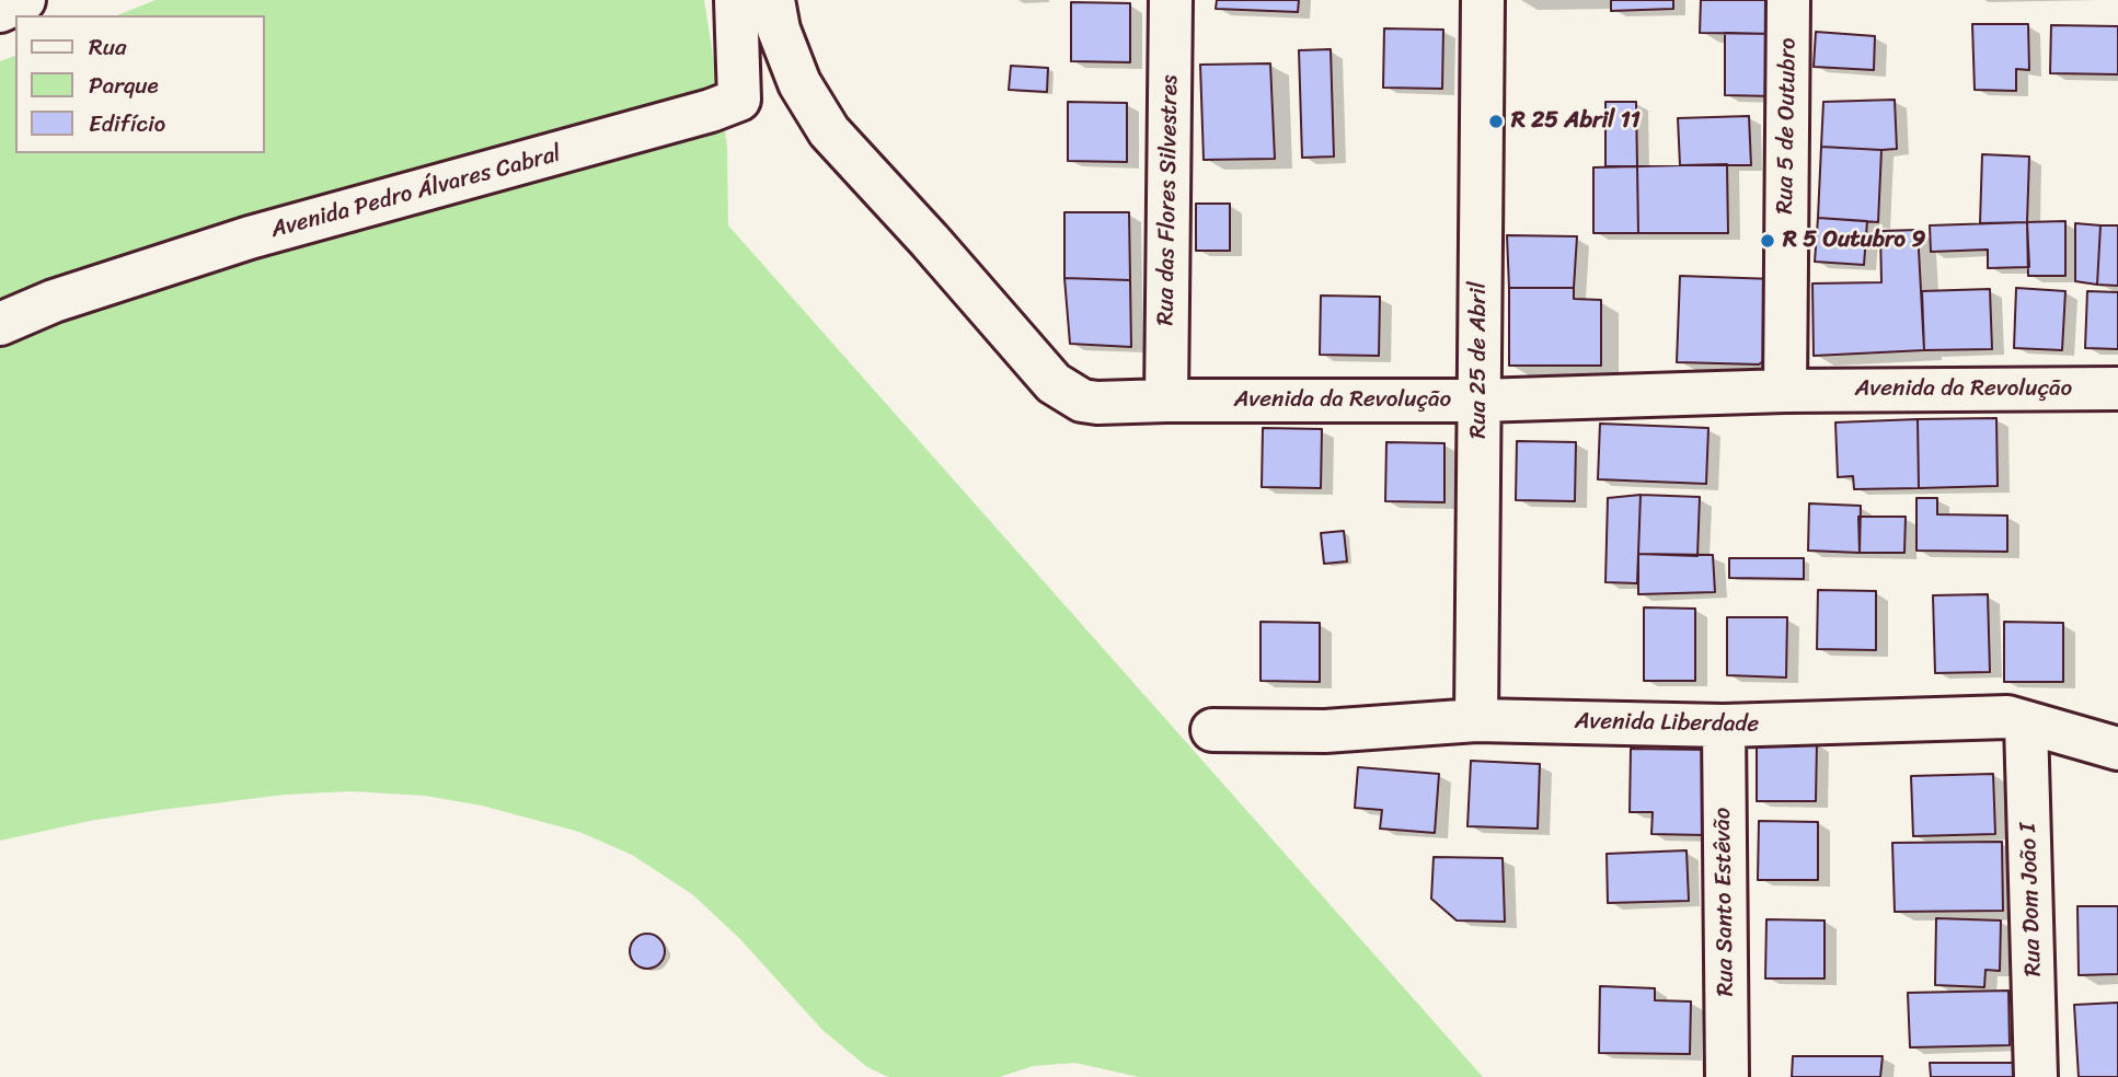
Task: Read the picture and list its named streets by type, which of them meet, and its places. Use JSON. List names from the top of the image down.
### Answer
{
  "streets": {
    "street": [
      "Rua 5 de Outubro",
      "Avenida Pedro Álvares Cabral",
      "Rua das Flores Silvestres",
      "Rua 25 de Abril",
      "Avenida da Revolução",
      "Avenida Liberdade",
      "Rua Dom João I",
      "Rua Santo Estêvão"
    ]
  },
  "crossings": [
    ["Rua 5 de Outubro", "Avenida da Revolução"],
    ["Rua das Flores Silvestres", "Avenida da Revolução"],
    ["Rua 25 de Abril", "Avenida da Revolução"],
    ["Rua 25 de Abril", "Avenida Liberdade"],
    ["Avenida Liberdade", "Rua Dom João I"],
    ["Avenida Liberdade", "Rua Santo Estêvão"]
  ],
  "places": ["R 25 Abril 11", "R 5 Outubro 9"],
  "legend": ["Rua", "Parque", "Edifício"]
}
